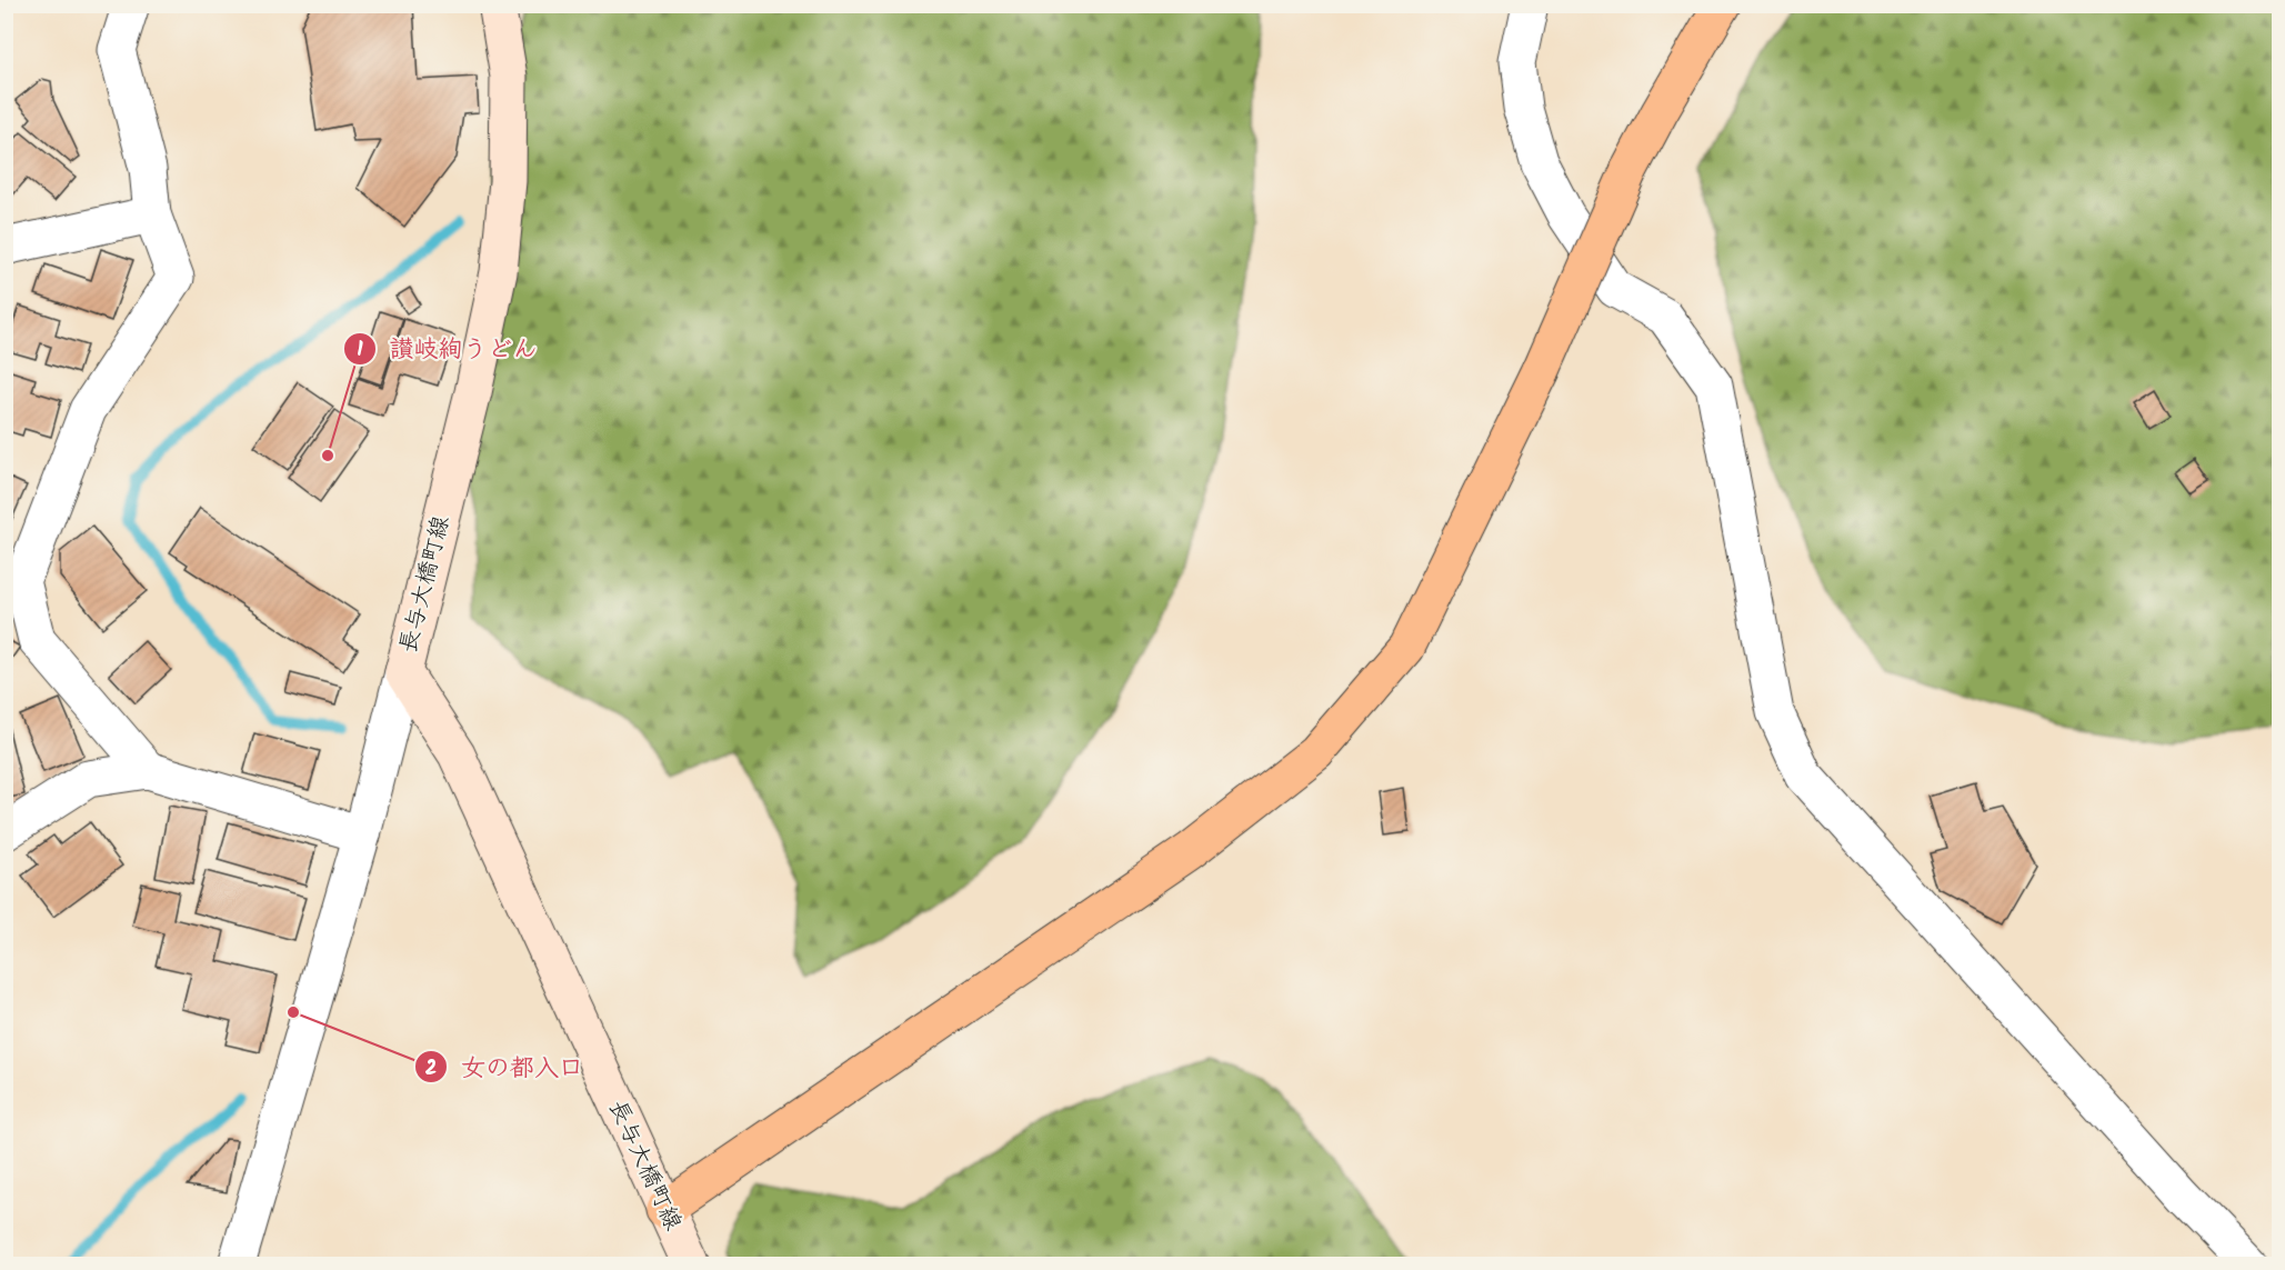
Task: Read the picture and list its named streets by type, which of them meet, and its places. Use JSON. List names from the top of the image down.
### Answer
{
  "streets": {
    "main road": ["長与大橋町線"]
  },
  "places": ["讃岐絢うどん", "女の都入口"]
}
